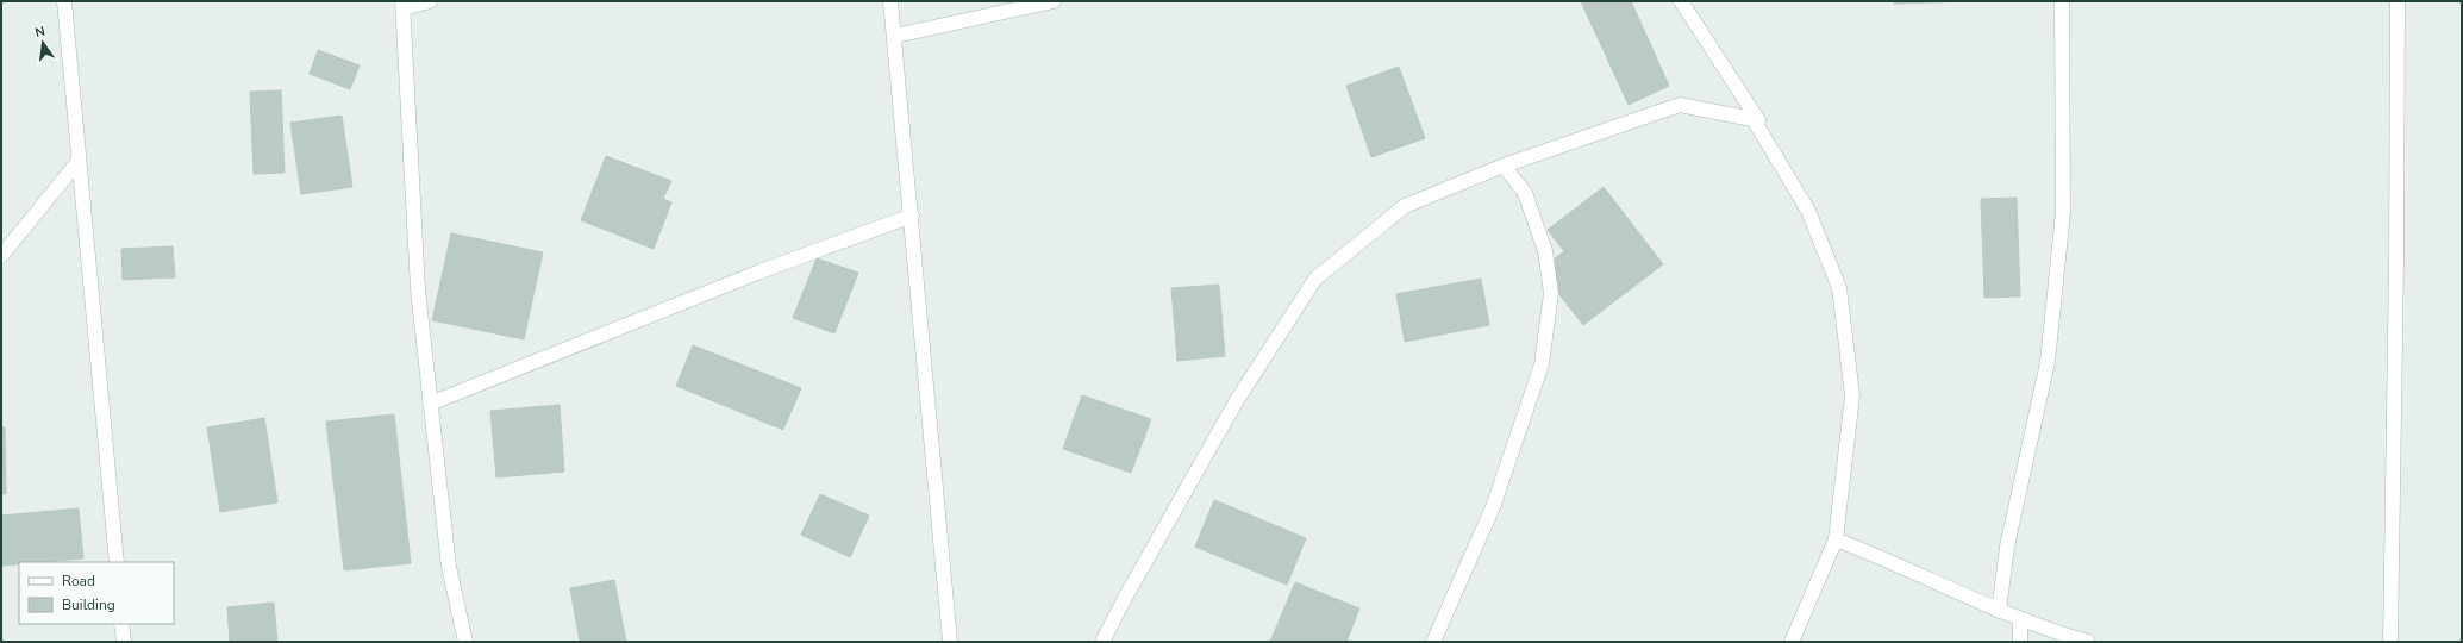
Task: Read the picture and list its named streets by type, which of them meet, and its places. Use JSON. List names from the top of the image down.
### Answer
{
  "legend": ["Road", "Building"],
  "north": "top"
}
